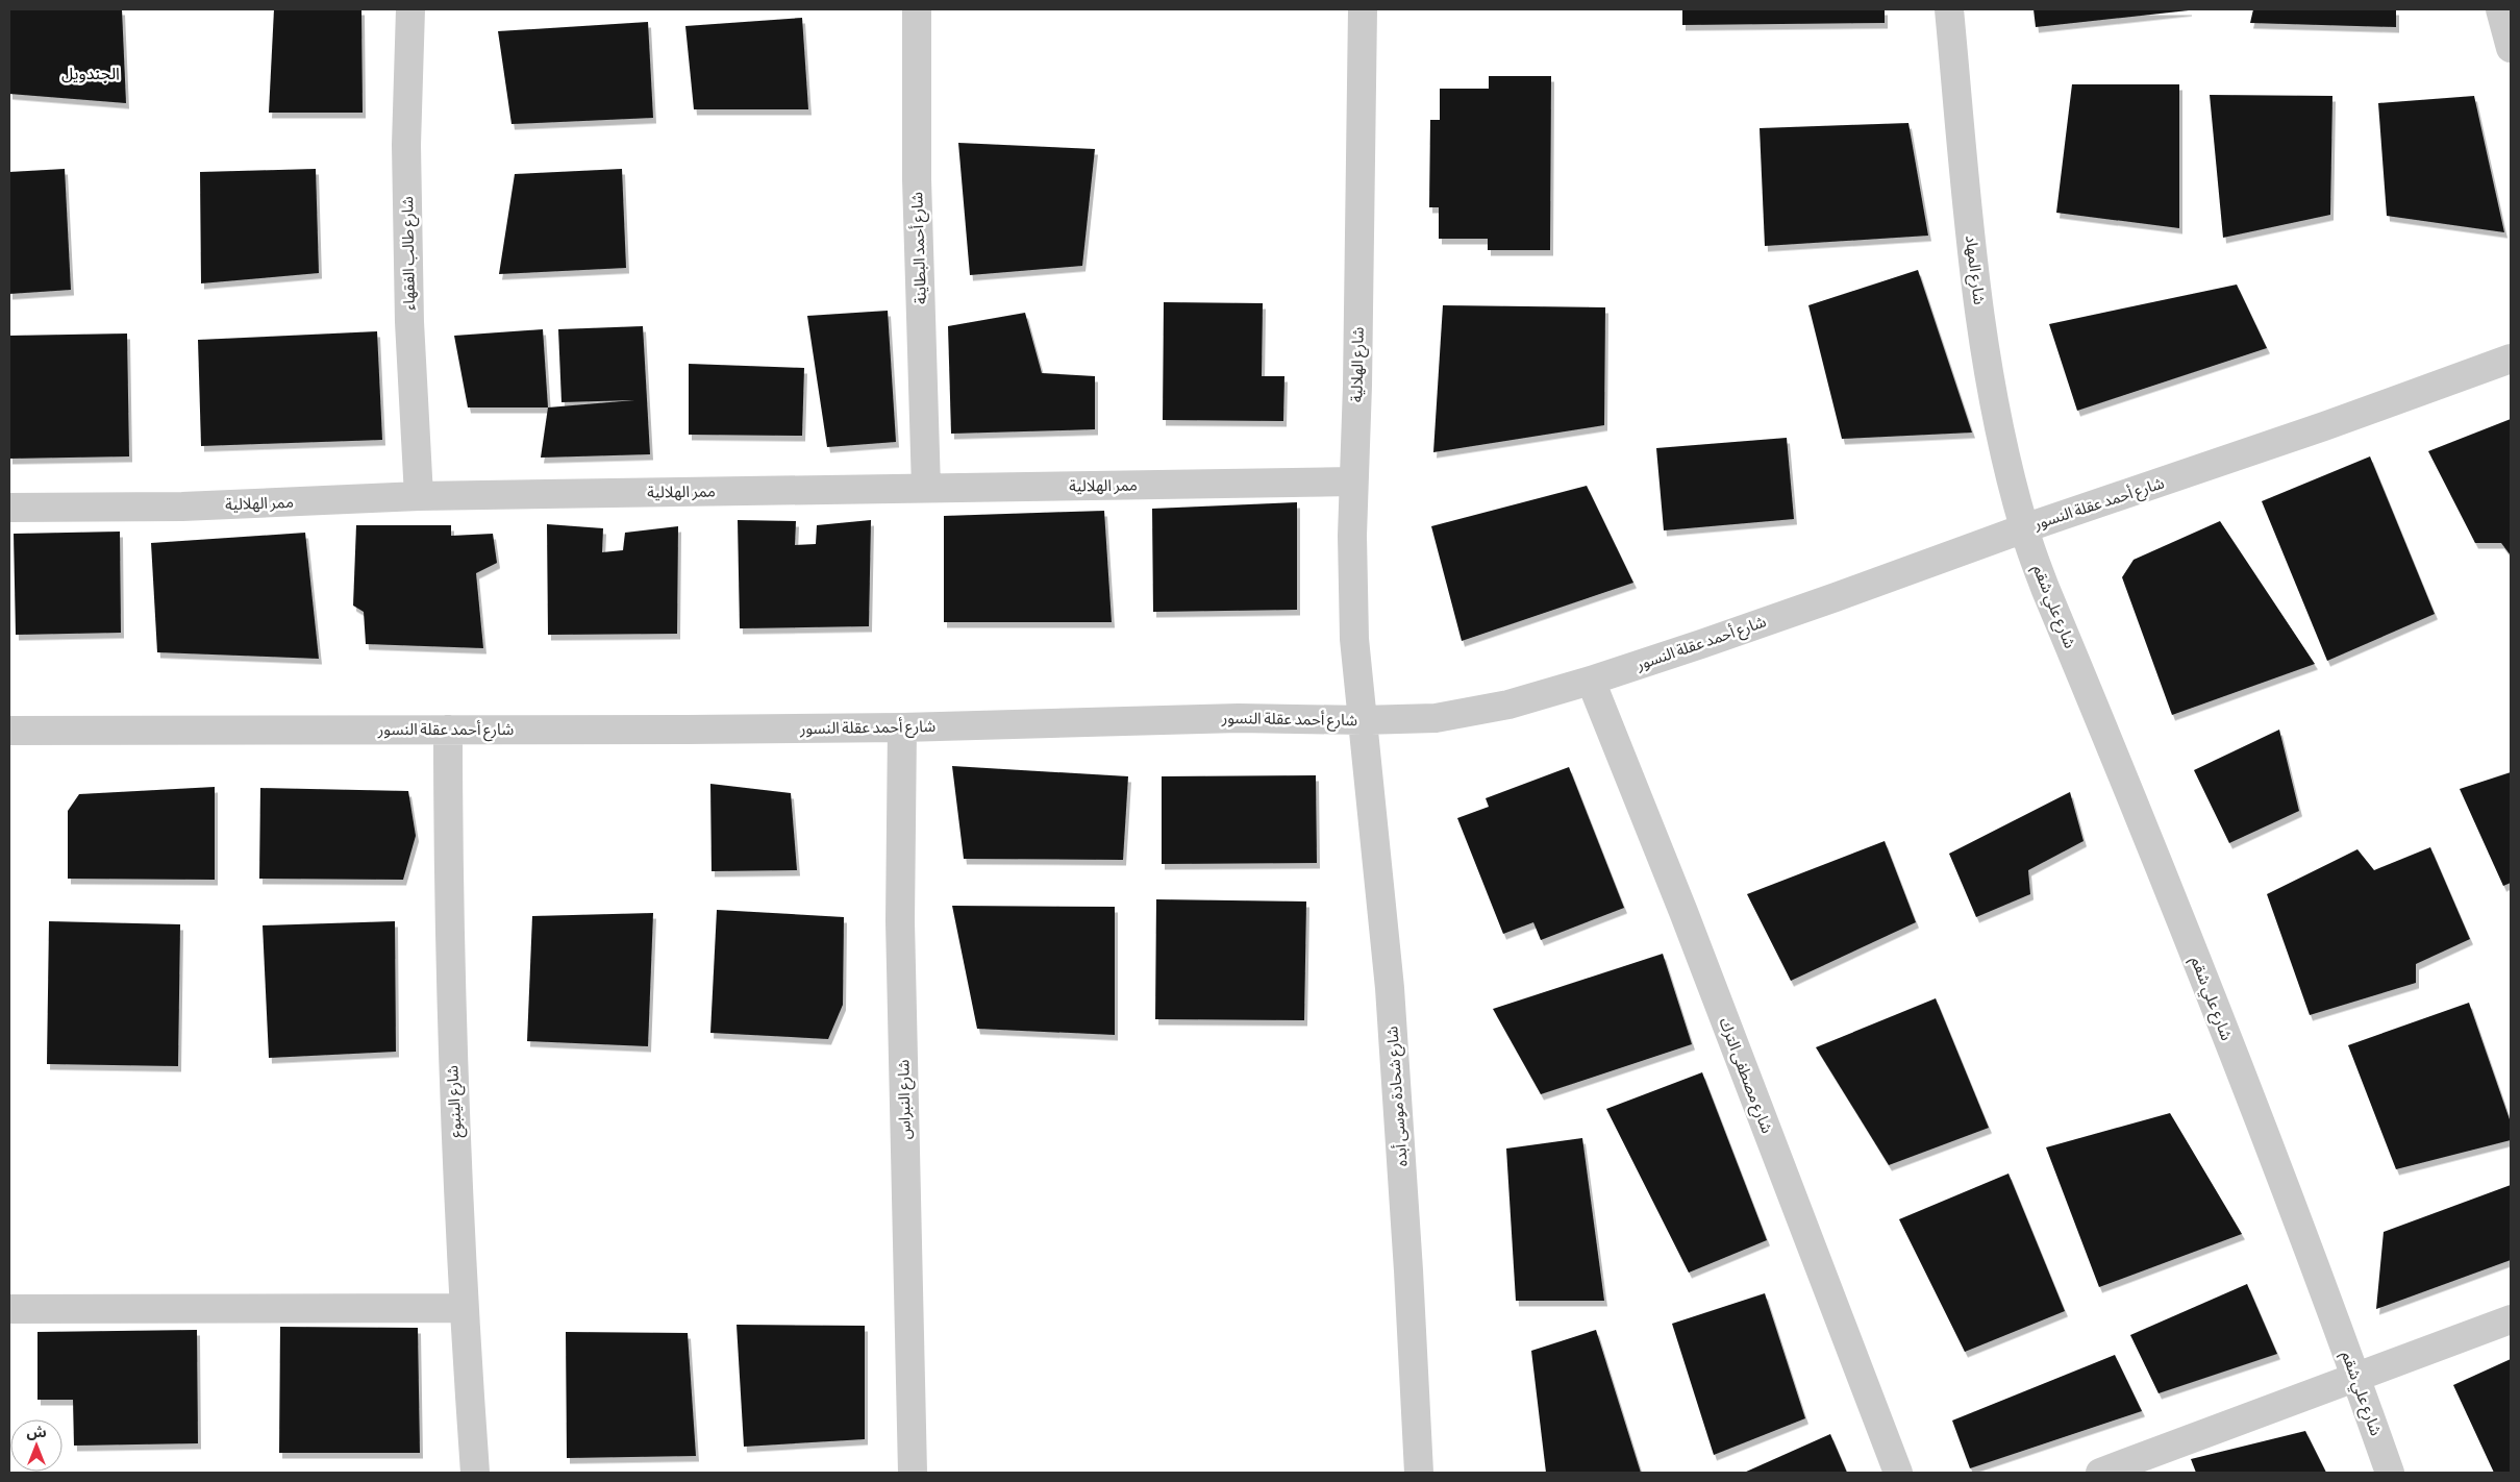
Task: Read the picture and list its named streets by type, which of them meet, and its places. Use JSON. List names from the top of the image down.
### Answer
{
  "streets": {
    "street": [
      "شارع أحمد البطاينة",
      "شارع طالب الفقهاء",
      "شارع المهاد",
      "شارع الهلالية",
      "ممر الهلالية",
      "شارع أحمد عقلة النسور",
      "شارع علي شقم",
      "شارع مصطفى الترك",
      "شارع شحادة موسى أبده",
      "شارع النبراس",
      "شارع الينبوع"
    ]
  },
  "crossings": [
    ["شارع أحمد البطاينة", "ممر الهلالية"],
    ["شارع طالب الفقهاء", "ممر الهلالية"],
    ["شارع المهاد", "شارع أحمد عقلة النسور"],
    ["شارع المهاد", "شارع علي شقم"],
    ["شارع الهلالية", "ممر الهلالية"],
    ["شارع الهلالية", "شارع أحمد عقلة النسور"],
    ["شارع الهلالية", "شارع شحادة موسى أبده"],
    ["شارع أحمد عقلة النسور", "شارع علي شقم"],
    ["شارع أحمد عقلة النسور", "شارع مصطفى الترك"],
    ["شارع أحمد عقلة النسور", "شارع شحادة موسى أبده"],
    ["شارع أحمد عقلة النسور", "شارع النبراس"],
    ["شارع أحمد عقلة النسور", "شارع الينبوع"]
  ],
  "districts": ["الجندويل"],
  "north": "top"
}
